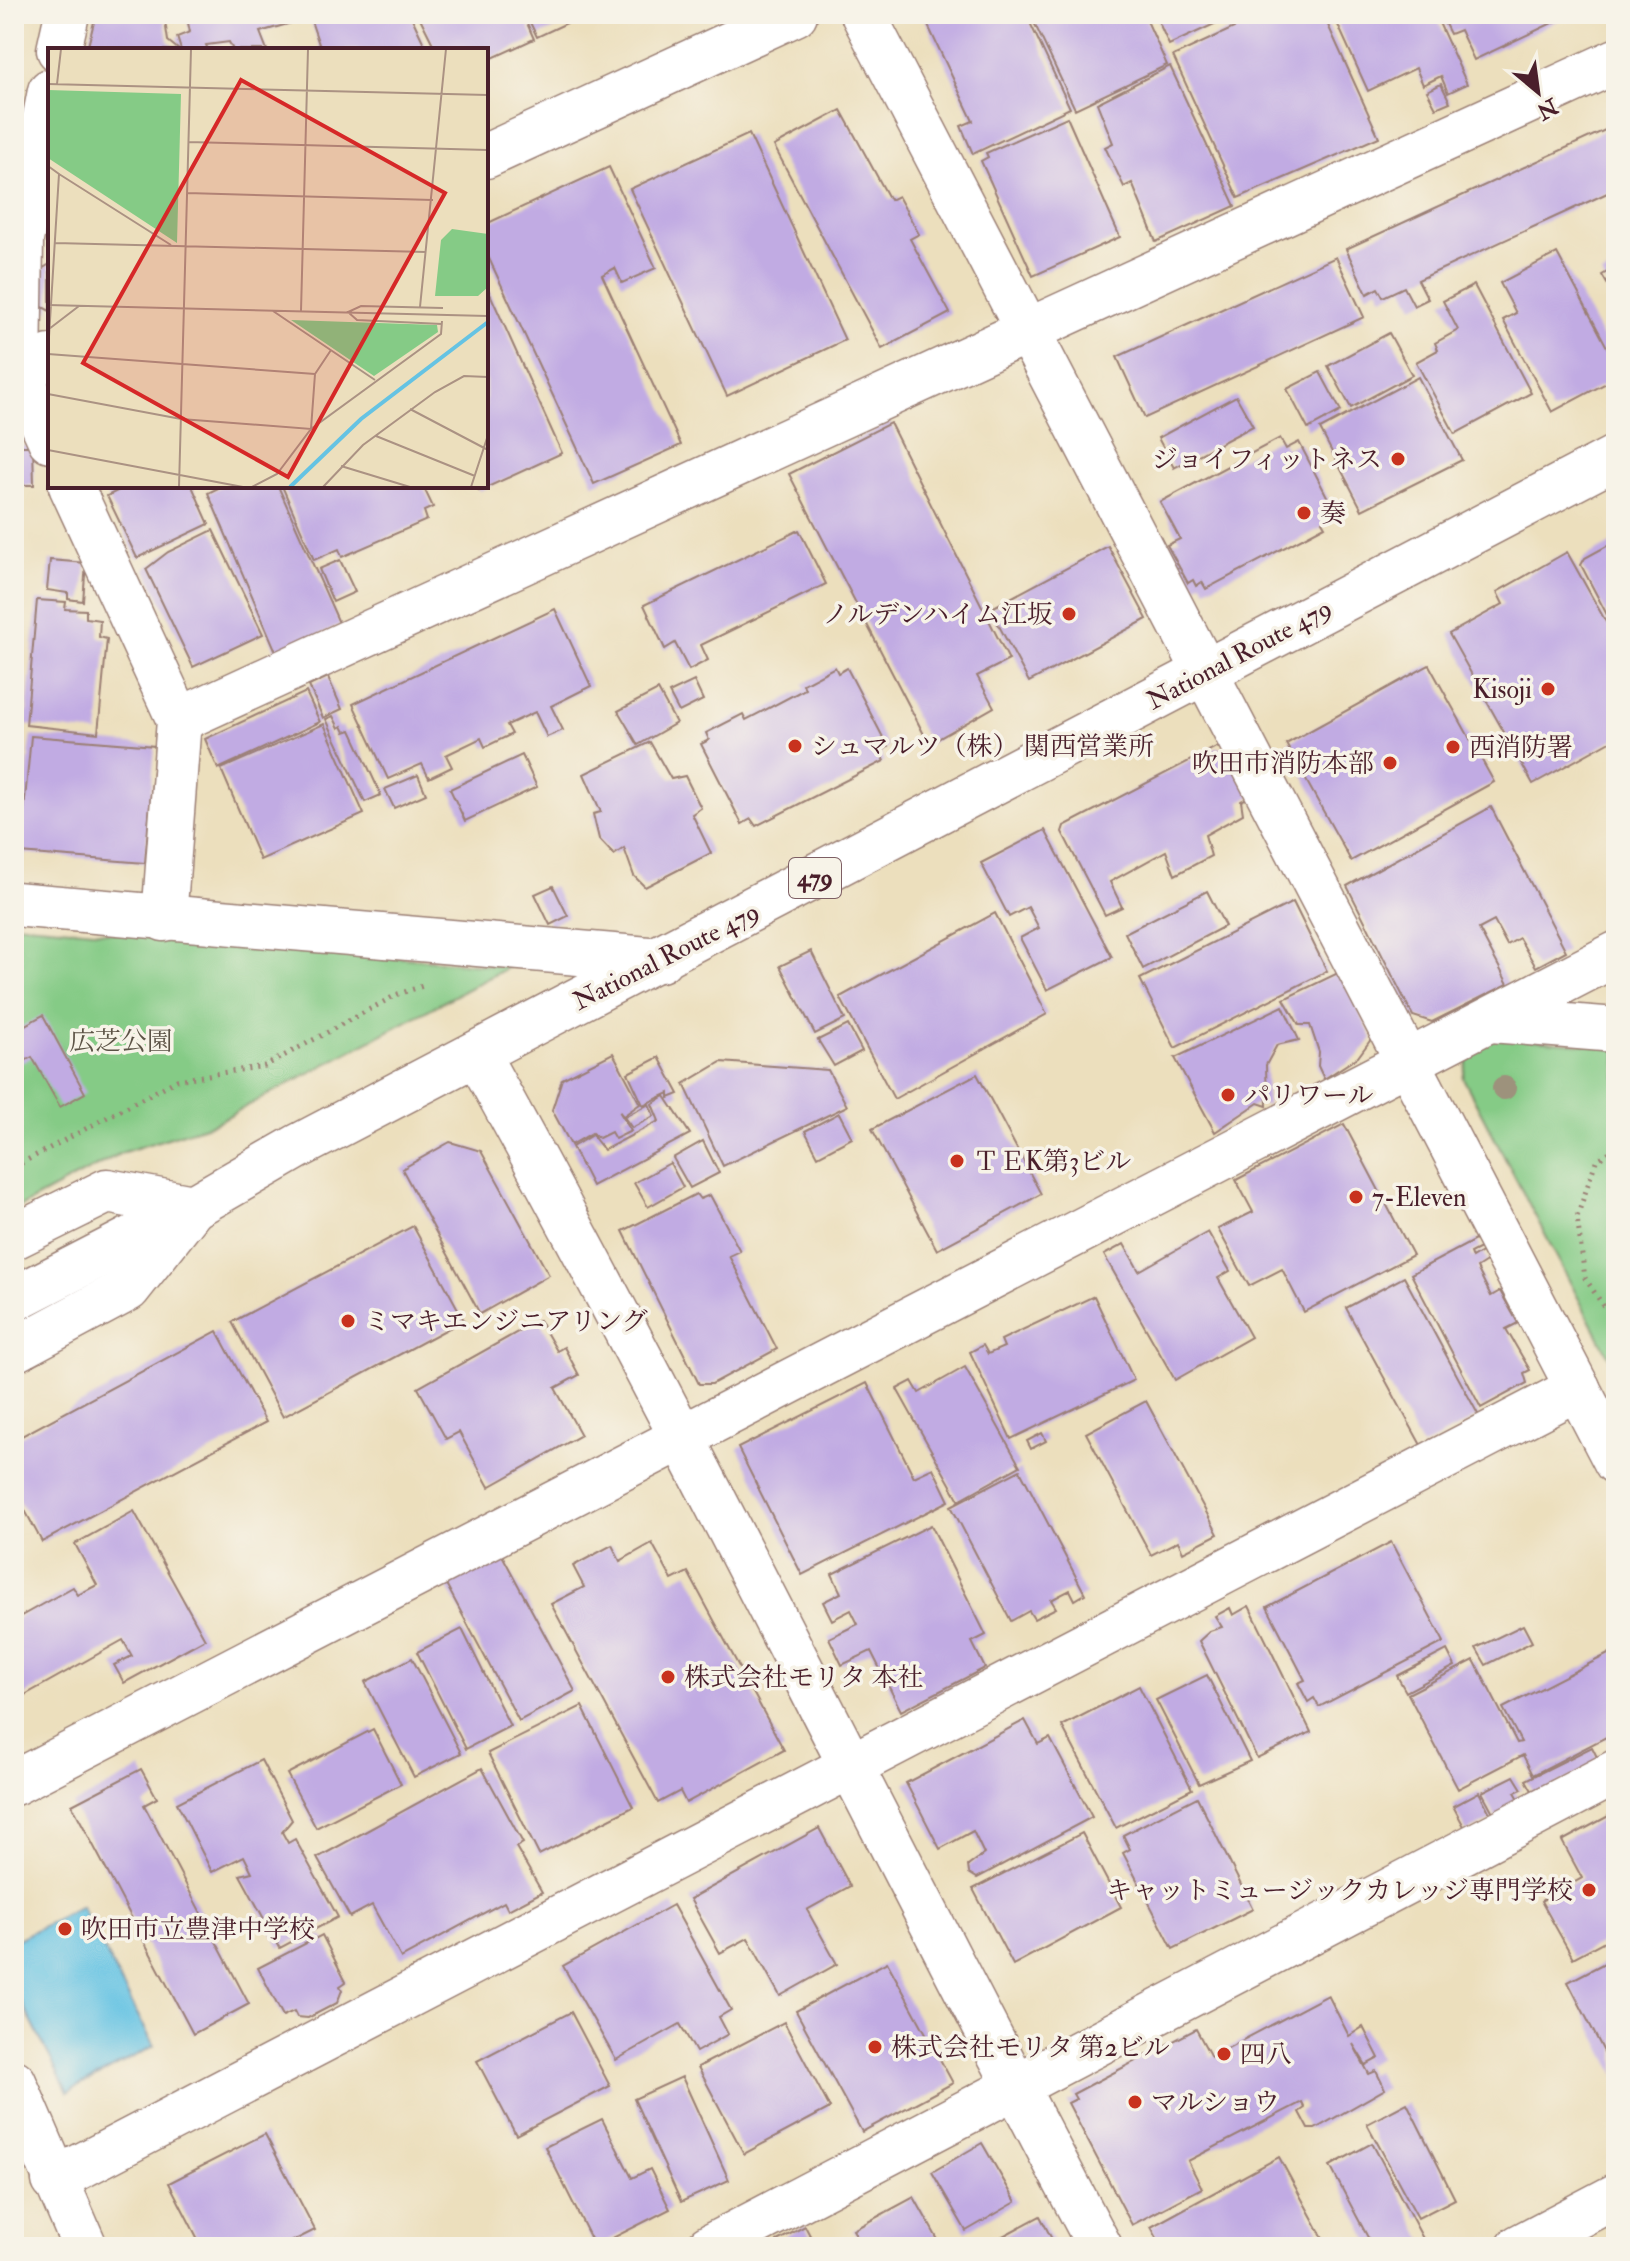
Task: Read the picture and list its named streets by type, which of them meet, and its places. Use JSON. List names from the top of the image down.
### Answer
{
  "streets": {
    "main road": ["National Route 479", "479"]
  },
  "parks": ["広芝公園"],
  "places": [
    "ジョイフィットネス",
    "奏",
    "ノルデンハイム江坂",
    "Kisoji",
    "シュマルツ（株） 関西営業所",
    "西消防署",
    "吹田市消防本部",
    "パリワール",
    "ＴＥK第3ビル",
    "7-Eleven",
    "ミマキエンジニアリング",
    "株式会社モリタ 本社",
    "キャットミュージックカレッジ専門学校",
    "吹田市立豊津中学校",
    "株式会社モリタ 第2ビル",
    "四八",
    "マルショウ"
  ],
  "north": "bottom right"
}
